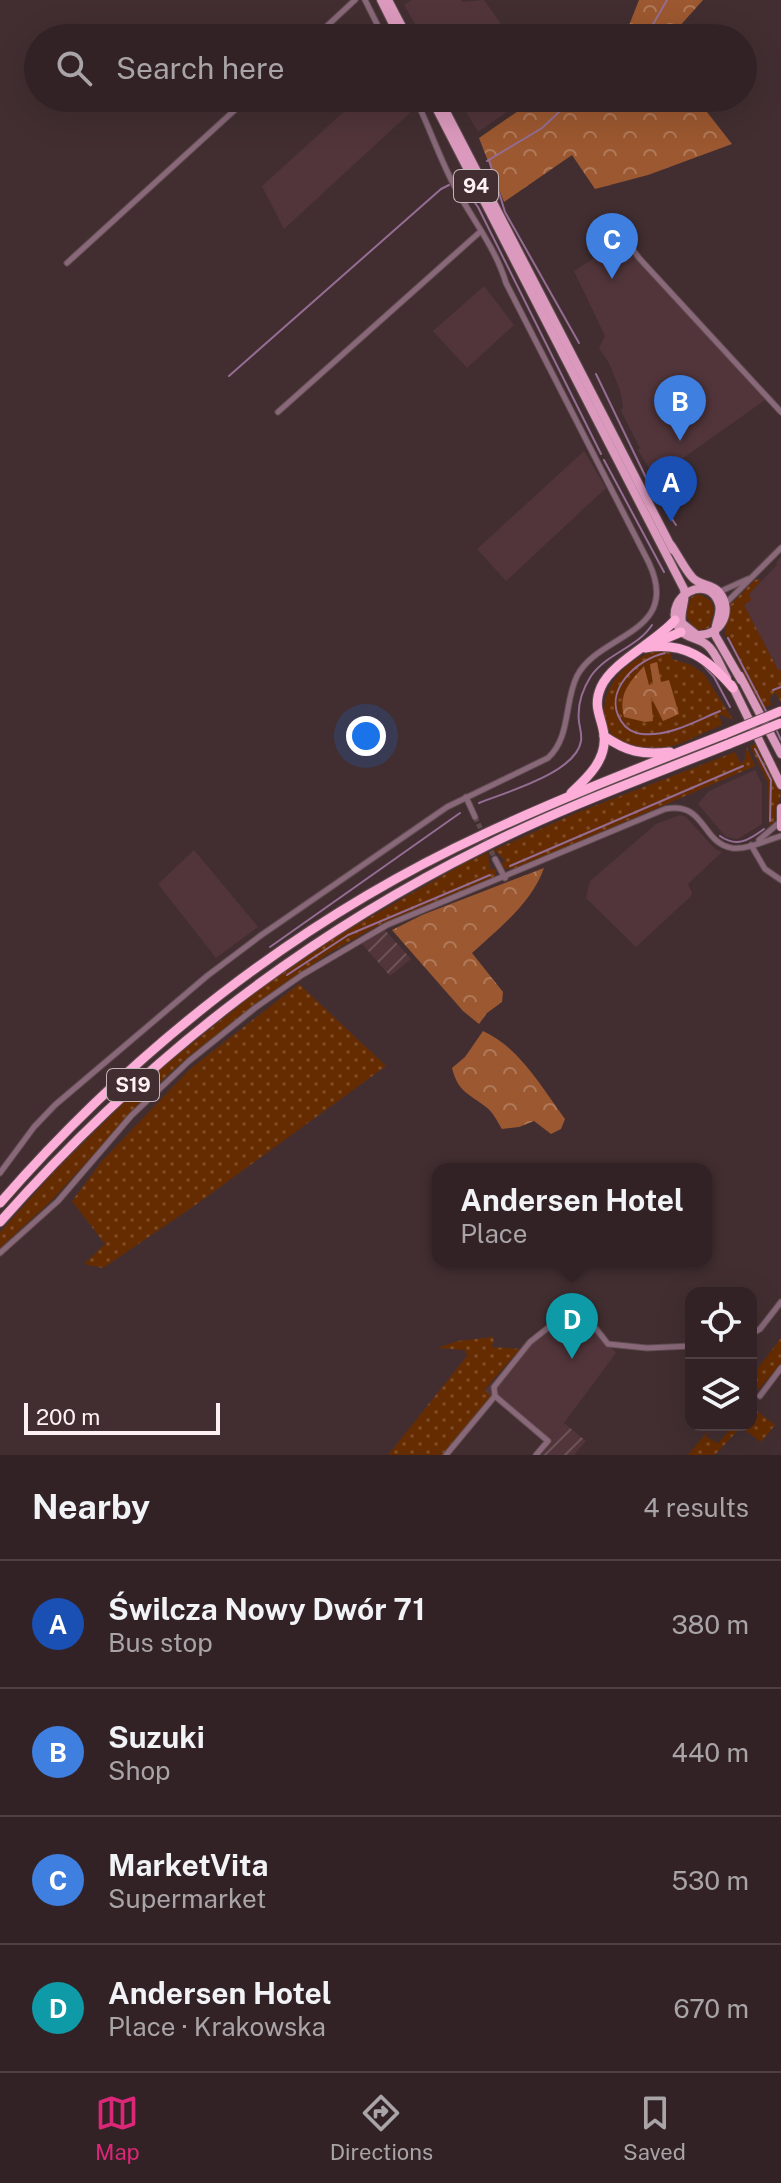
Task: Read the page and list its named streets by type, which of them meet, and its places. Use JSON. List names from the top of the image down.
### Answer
{
  "streets": {
    "highway": ["S19"],
    "main road": ["94"]
  },
  "scale_bar": "200 m",
  "page": {
    "search": "Search here",
    "pins": [
      "C",
      "B",
      "A",
      "D"
    ],
    "popup": ["Andersen Hotel", "Place"],
    "scale": "200 m",
    "heading": ["Nearby", "4 results"],
    "list": [
      {
        "mark": "A",
        "name": "Świlcza Nowy Dwór 71",
        "note": "Bus stop",
        "value": "380 m"
      },
      {
        "mark": "B",
        "name": "Suzuki",
        "note": "Shop",
        "value": "440 m"
      },
      {
        "mark": "C",
        "name": "MarketVita",
        "note": "Supermarket",
        "value": "530 m"
      },
      {
        "mark": "D",
        "name": "Andersen Hotel",
        "note": "Place · Krakowska",
        "value": "670 m"
      }
    ],
    "nav": ["Map", "Directions", "Saved"]
  }
}
